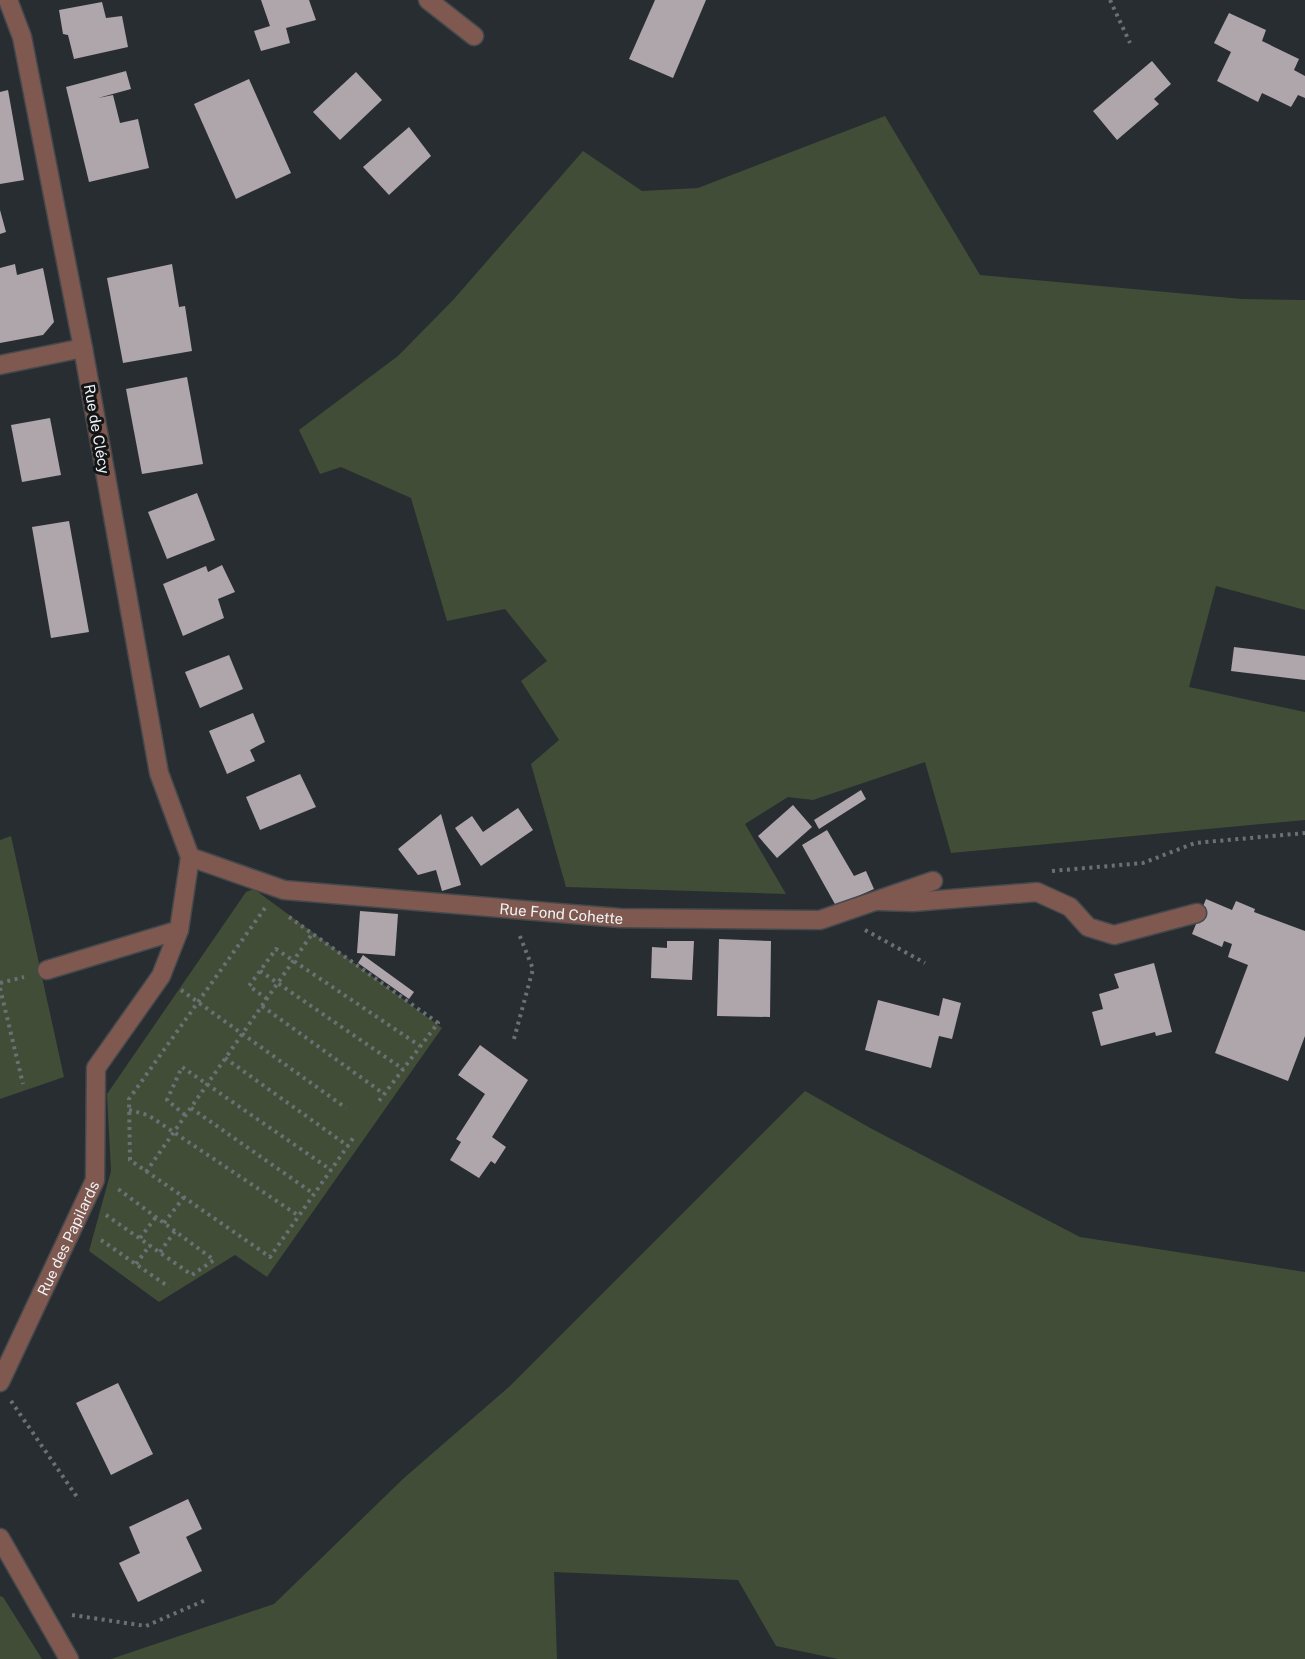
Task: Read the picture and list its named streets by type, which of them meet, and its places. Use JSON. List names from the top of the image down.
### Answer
{
  "streets": {
    "street": ["Rue de Clécy", "Rue Fond Cohette", "Rue des Papilards"]
  },
  "crossings": [
    ["Rue de Clécy", "Rue Fond Cohette"],
    ["Rue de Clécy", "Rue des Papilards"],
    ["Rue Fond Cohette", "Rue des Papilards"]
  ]
}
